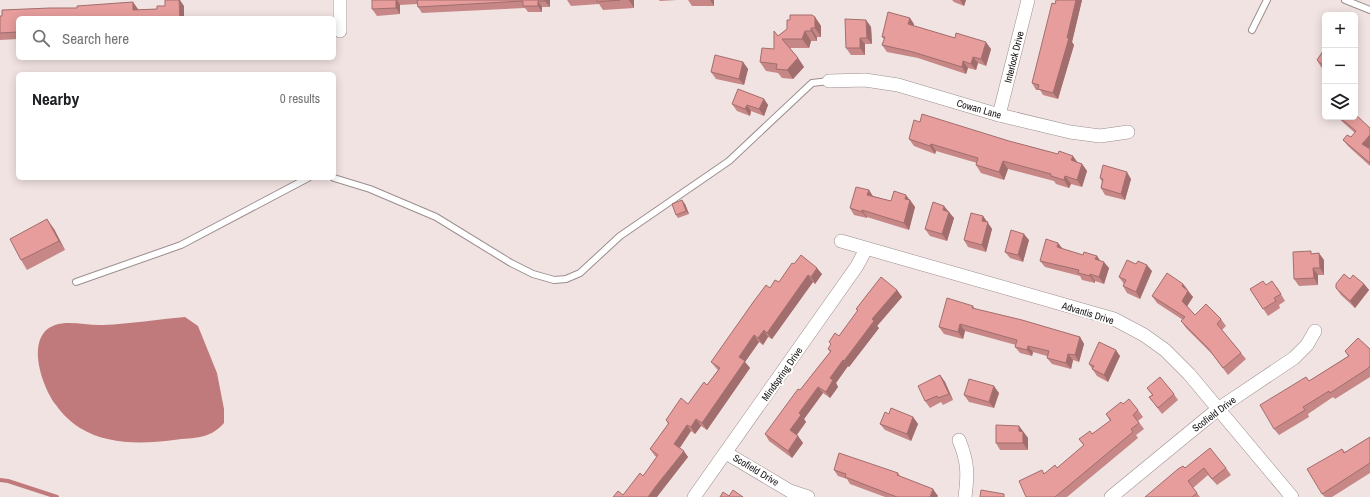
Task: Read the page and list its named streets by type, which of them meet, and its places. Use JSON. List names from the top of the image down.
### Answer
{
  "streets": {
    "street": [
      "Interlock Drive",
      "Cowan Lane",
      "Advantis Drive",
      "Mindspring Drive",
      "Scofield Drive"
    ]
  },
  "crossings": [
    ["Interlock Drive", "Cowan Lane"],
    ["Advantis Drive", "Mindspring Drive"],
    ["Advantis Drive", "Scofield Drive"],
    ["Mindspring Drive", "Scofield Drive"]
  ],
  "page": {
    "map_buttons": ["+", "−"],
    "search": "Search here",
    "heading": ["Nearby", "0 results"]
  }
}
